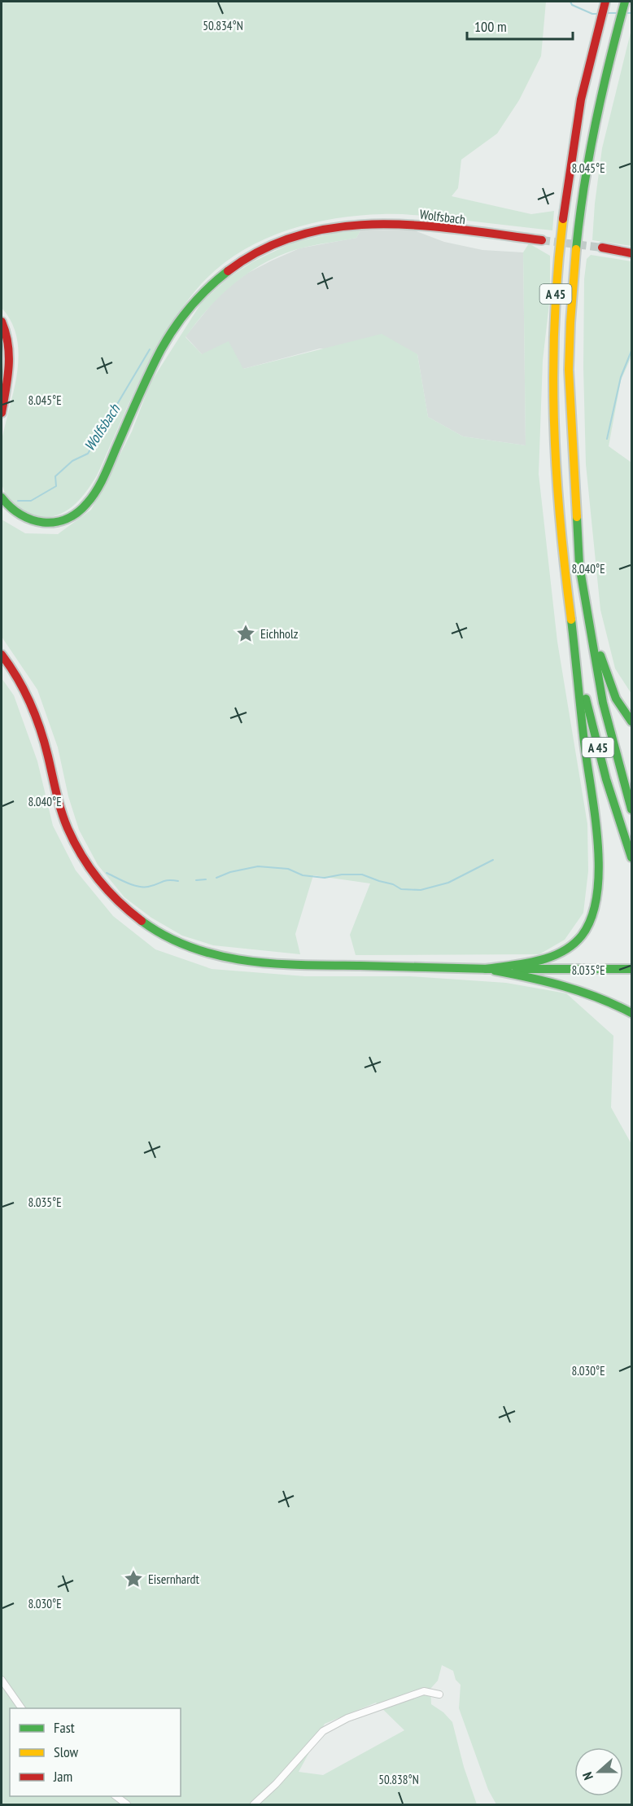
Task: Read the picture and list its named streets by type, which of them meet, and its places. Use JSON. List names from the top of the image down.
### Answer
{
  "streets": {
    "main road": ["Wolfsbach", "A 45"]
  },
  "water": ["Wolfsbach"],
  "places": {
    "place": ["Eichholz", "Eisernhardt"]
  },
  "legend": ["Fast", "Slow", "Jam"],
  "scale_bar": "100 m",
  "north": "left",
  "coordinates": [
    "50.834°N",
    "8.045°E",
    "8.040°E",
    "8.035°E",
    "8.030°E",
    "50.838°N"
  ]
}
